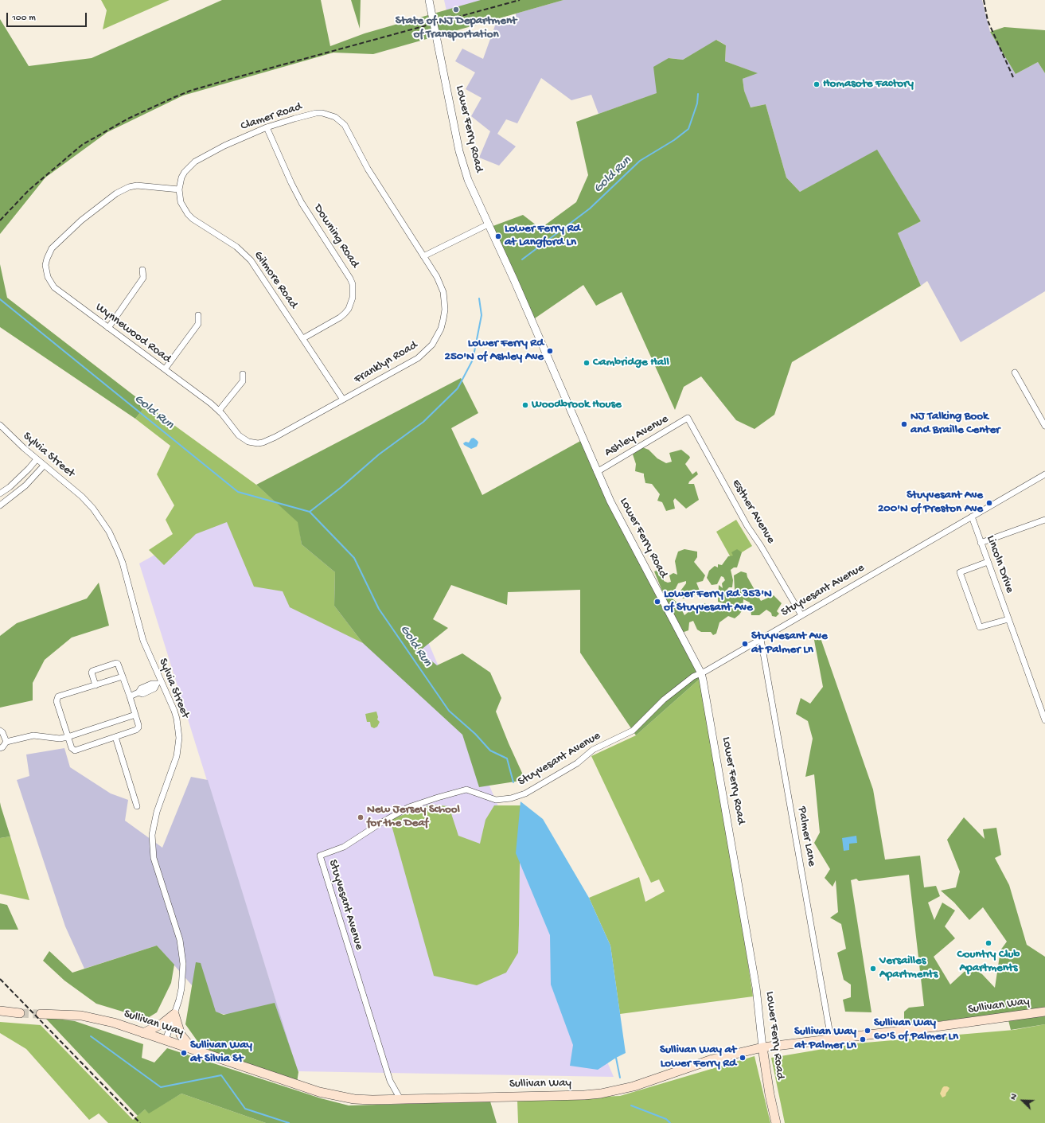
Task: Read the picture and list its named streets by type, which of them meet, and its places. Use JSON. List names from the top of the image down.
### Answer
{
  "streets": {
    "main road": ["Lower Ferry Road", "Sullivan Way"],
    "street": [
      "Clamer Road",
      "Downing Road",
      "Gilmore Road",
      "Wynnewood Road",
      "Franklyn Road",
      "Ashley Avenue",
      "Sylvia Street",
      "Esther Avenue",
      "Lincoln Drive",
      "Stuyvesant Avenue",
      "Palmer Lane"
    ]
  },
  "crossings": [
    ["Clamer Road", "Downing Road"],
    ["Clamer Road", "Gilmore Road"],
    ["Clamer Road", "Wynnewood Road"],
    ["Clamer Road", "Franklyn Road"],
    ["Lower Ferry Road", "Ashley Avenue"],
    ["Lower Ferry Road", "Stuyvesant Avenue"],
    ["Lower Ferry Road", "Sullivan Way"],
    ["Downing Road", "Gilmore Road"],
    ["Gilmore Road", "Wynnewood Road"],
    ["Gilmore Road", "Franklyn Road"],
    ["Wynnewood Road", "Franklyn Road"],
    ["Ashley Avenue", "Esther Avenue"],
    ["Sylvia Street", "Sullivan Way"],
    ["Esther Avenue", "Stuyvesant Avenue"],
    ["Lincoln Drive", "Stuyvesant Avenue"],
    ["Stuyvesant Avenue", "Palmer Lane"],
    ["Stuyvesant Avenue", "Sullivan Way"],
    ["Palmer Lane", "Sullivan Way"]
  ],
  "water": ["Gold Run"],
  "places": [
    "State of NJ Department of Transportation",
    "Homasote Factory",
    "Lower Ferry Rd at Langford Ln",
    "Lower Ferry Rd 250'N of Ashley Ave",
    "Cambridge Hall",
    "Woodbrook House",
    "NJ Talking Book and Braille Center",
    "Stuyvesant Ave 200'N of Preston Ave",
    "Lower Ferry Rd 353'N of Stuyvesant Ave",
    "Stuyvesant Ave at Palmer Ln",
    "New Jersey School for the Deaf",
    "Country Club Apartments",
    "Versailles Apartments",
    "Sullivan Way 60'S of Palmer Ln",
    "Sullivan Way at Palmer Ln",
    "Sullivan Way at Silvia St",
    "Sullivan Way at Lower Ferry Rd"
  ],
  "scale_bar": "100 m",
  "north": "top left"
}
